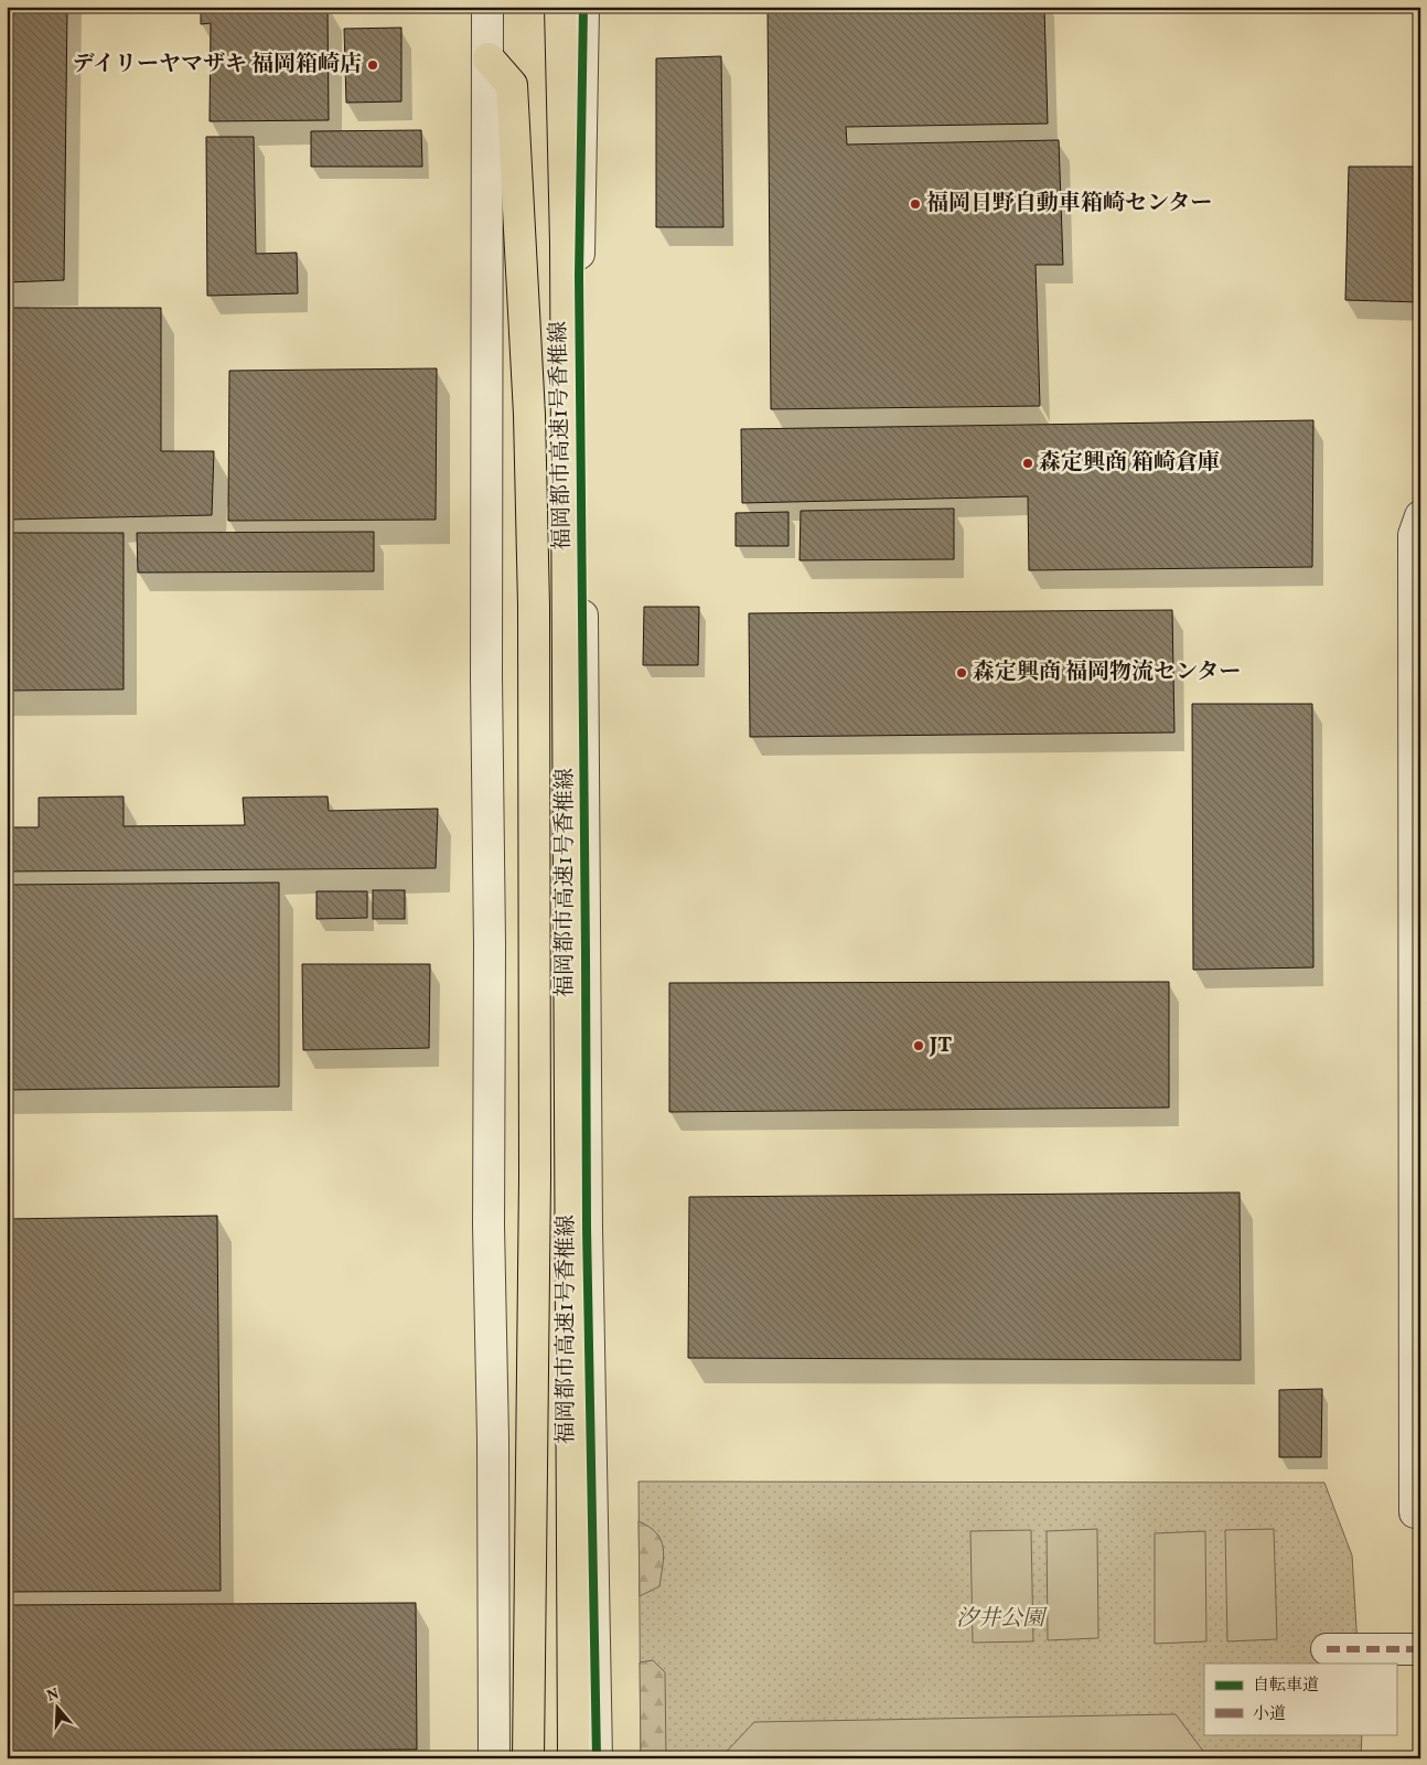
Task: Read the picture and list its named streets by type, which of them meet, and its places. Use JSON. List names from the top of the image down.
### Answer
{
  "streets": {
    "highway": ["福岡都市高速1号香椎線"]
  },
  "parks": ["汐井公園"],
  "places": [
    "デイリーヤマザキ 福岡箱崎店",
    "福岡日野自動車箱崎センター",
    "森定興商 箱崎倉庫",
    "森定興商 福岡物流センター",
    "JT"
  ],
  "legend": ["自転車道", "小道"],
  "north": "top"
}
